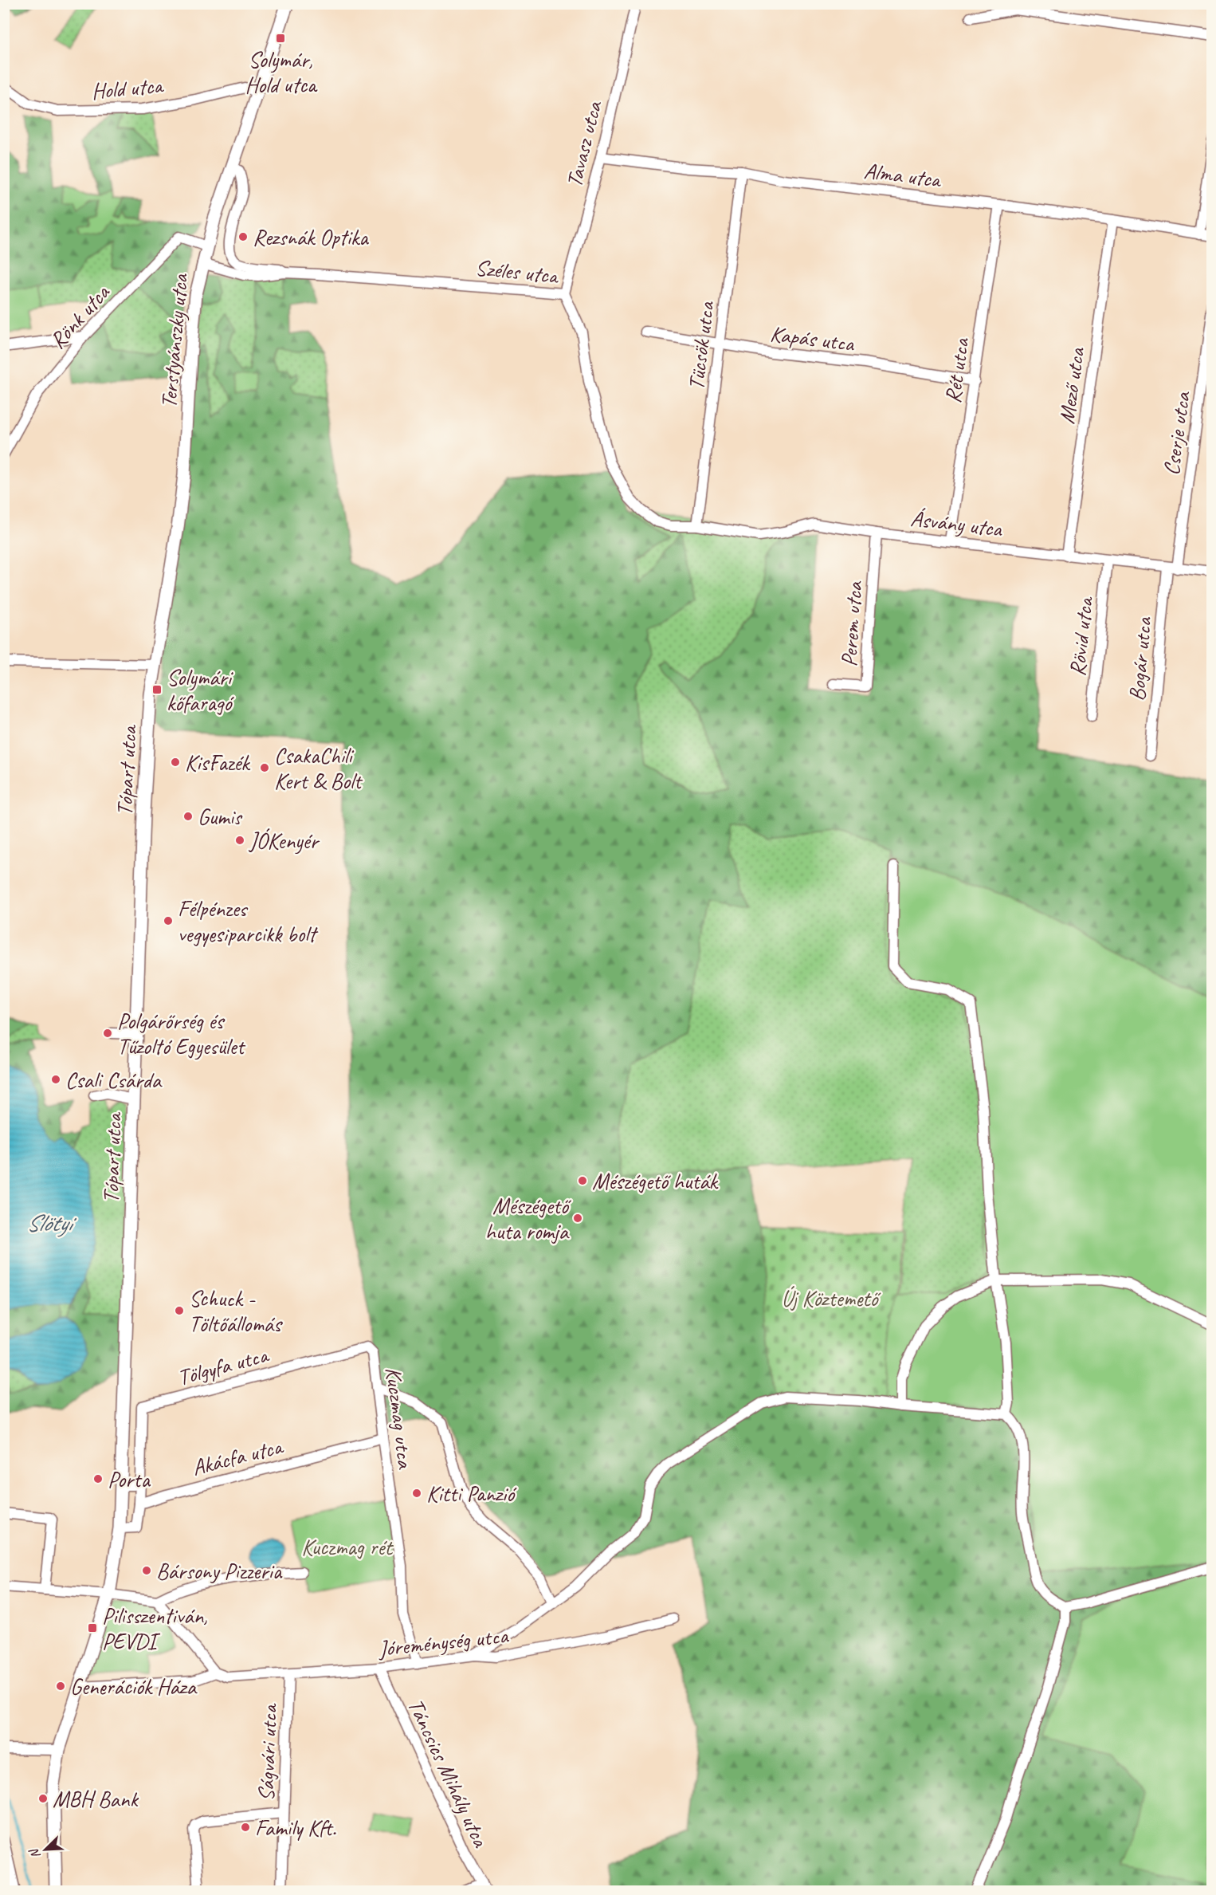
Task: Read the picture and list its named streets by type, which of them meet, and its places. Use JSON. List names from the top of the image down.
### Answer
{
  "streets": {
    "main road": ["Terstyánszky utca", "Tópart utca"],
    "street": [
      "Hold utca",
      "Tavasz utca",
      "Alma utca",
      "Széles utca",
      "Rönk utca",
      "Kapás utca",
      "Tücsök utca",
      "Rét utca",
      "Mező utca",
      "Cserje utca",
      "Ásvány utca",
      "Perem utca",
      "Rövid utca",
      "Bogár utca",
      "Tölgyfa utca",
      "Kuczmag utca",
      "Akácfa utca",
      "Jóreménység utca",
      "Ságvári utca",
      "Táncsics Mihály utca"
    ]
  },
  "crossings": [
    ["Hold utca", "Terstyánszky utca"],
    ["Tavasz utca", "Alma utca"],
    ["Tavasz utca", "Széles utca"],
    ["Alma utca", "Tücsök utca"],
    ["Alma utca", "Rét utca"],
    ["Alma utca", "Mező utca"],
    ["Széles utca", "Terstyánszky utca"],
    ["Széles utca", "Tücsök utca"],
    ["Széles utca", "Ásvány utca"],
    ["Rönk utca", "Terstyánszky utca"],
    ["Kapás utca", "Tücsök utca"],
    ["Kapás utca", "Rét utca"],
    ["Terstyánszky utca", "Tópart utca"],
    ["Tücsök utca", "Ásvány utca"],
    ["Rét utca", "Ásvány utca"],
    ["Mező utca", "Ásvány utca"],
    ["Cserje utca", "Ásvány utca"],
    ["Cserje utca", "Bogár utca"],
    ["Ásvány utca", "Perem utca"],
    ["Ásvány utca", "Rövid utca"],
    ["Ásvány utca", "Bogár utca"],
    ["Tölgyfa utca", "Kuczmag utca"],
    ["Kuczmag utca", "Akácfa utca"],
    ["Kuczmag utca", "Jóreménység utca"],
    ["Jóreménység utca", "Ságvári utca"],
    ["Jóreménység utca", "Táncsics Mihály utca"]
  ],
  "water": ["Slötyi"],
  "parks": ["Új Köztemető", "Kuczmag rét"],
  "places": {
    "transit": ["Solymár, Hold utca", "Solymári kőfaragó", "Pilisszentiván, PEVDI"],
    "other": [
      "Rezsnák Optika",
      "KisFazék",
      "CsakaChili Kert & Bolt",
      "Gumis",
      "JÓKenyér",
      "Félpénzes vegyesiparcikk bolt",
      "Polgárőrség és Tűzoltó Egyesület",
      "Csali Csárda",
      "Mészégető huták",
      "Mészégető huta romja",
      "Schuck - Töltőállomás",
      "Porta",
      "Kitti Panzió",
      "Bársony Pizzeria",
      "Generációk Háza",
      "MBH Bank",
      "Family Kft."
    ]
  },
  "north": "bottom left"
}
